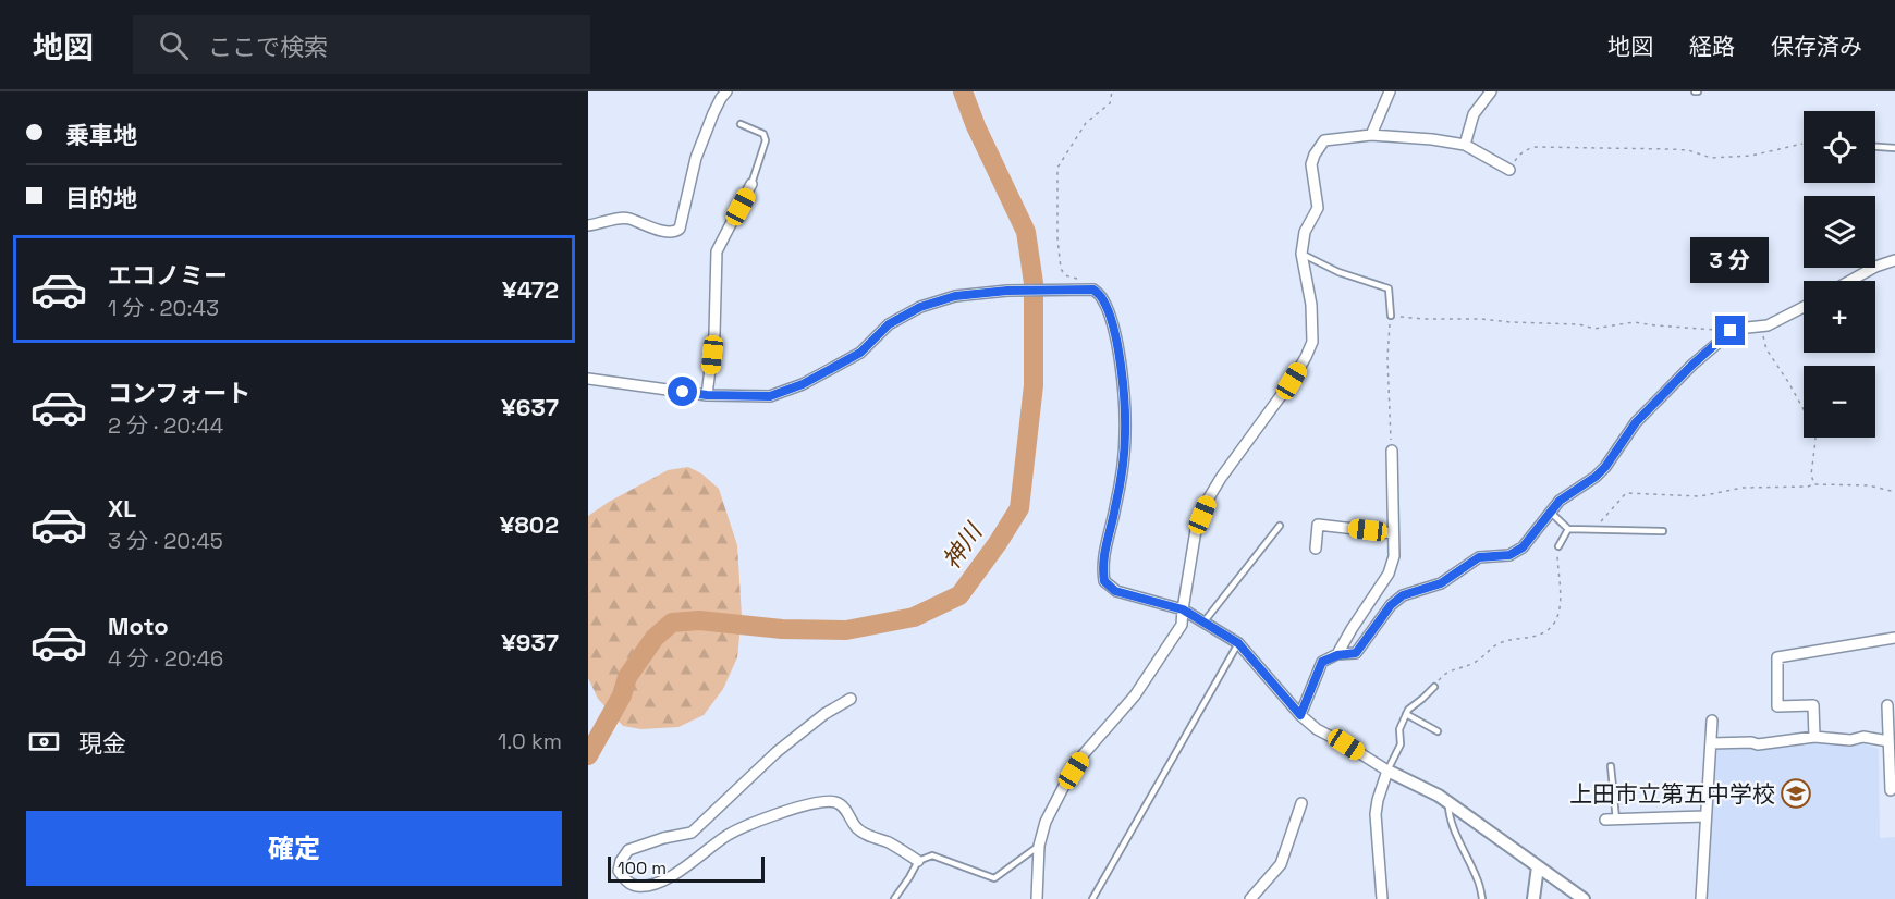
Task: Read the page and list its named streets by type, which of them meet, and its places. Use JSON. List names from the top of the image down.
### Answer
{
  "water": ["神川"],
  "places": {
    "school or university": ["上田市立第五中学校"]
  },
  "scale_bar": "100 m",
  "page": {
    "header": "地図",
    "search": "ここで検索",
    "nav": ["地図", "経路", "保存済み"],
    "banner": ["乗車地", "目的地"],
    "map_buttons": ["+", "−"],
    "list": [
      {
        "name": "エコノミー",
        "note": "1 分 · 20:43",
        "value": "¥472"
      },
      {
        "name": "コンフォート",
        "note": "2 分 · 20:44",
        "value": "¥637"
      },
      {
        "name": "XL",
        "note": "3 分 · 20:45",
        "value": "¥802"
      },
      {
        "name": "Moto",
        "note": "4 分 · 20:46",
        "value": "¥937"
      }
    ],
    "bubble": "3 分",
    "pay": ["現金", "1.0 km"],
    "buttons": "確定",
    "scale": "100 m"
  }
}
